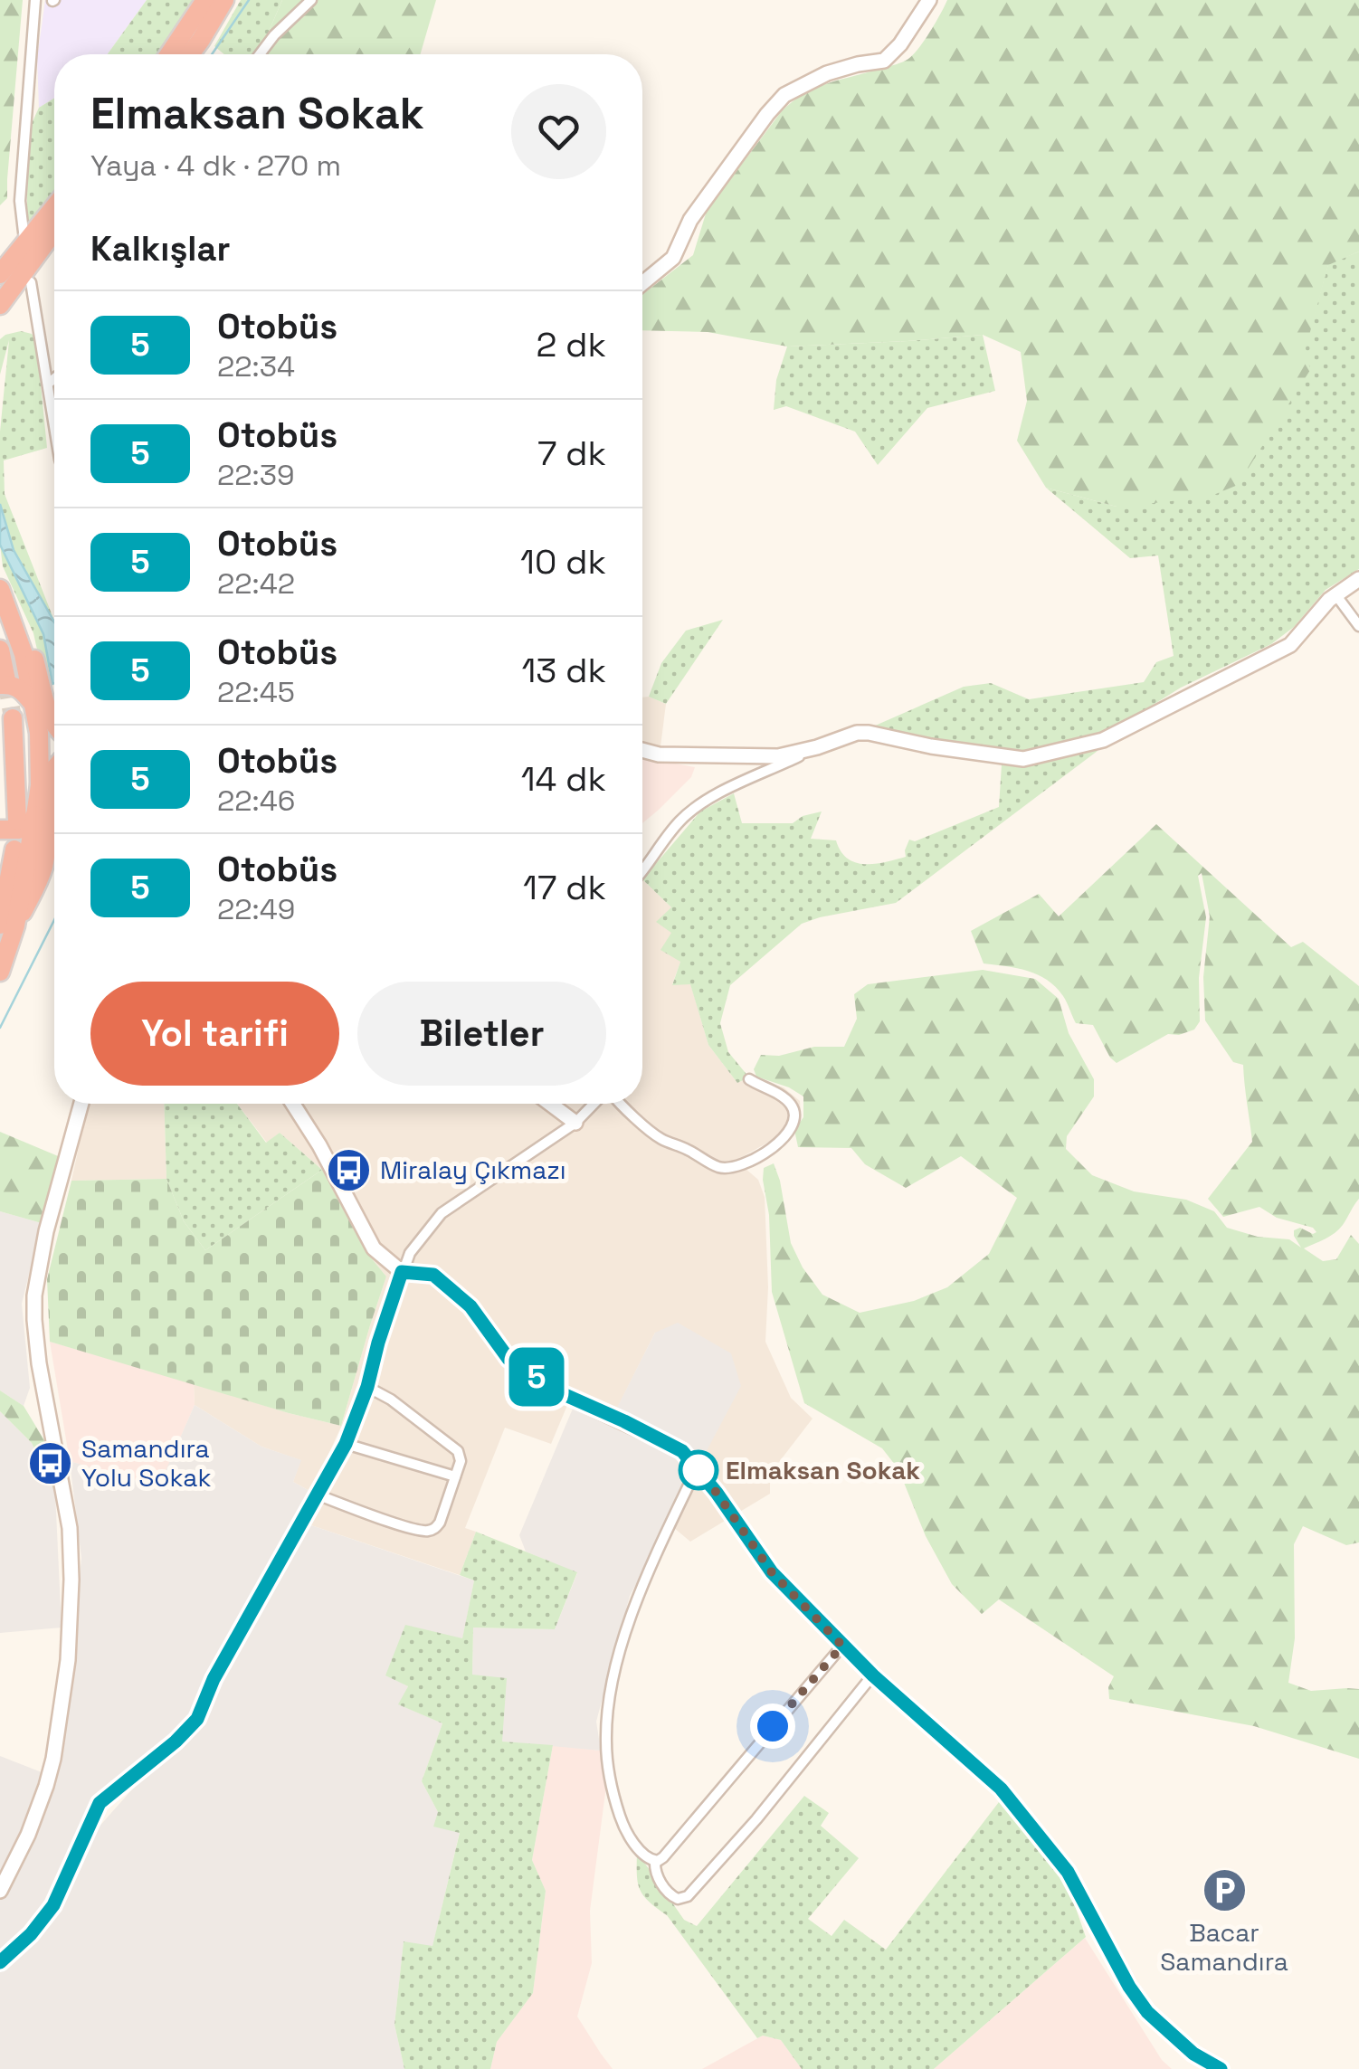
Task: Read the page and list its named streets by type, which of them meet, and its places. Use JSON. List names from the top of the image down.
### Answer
{
  "places": {
    "bus stop": ["Miralay Çıkmazı", "Samandıra Yolu Sokak"],
    "other": ["Elmaksan Sokak"],
    "parking": ["Bacar Samandıra"]
  },
  "lines": ["bus line 5"],
  "page": {
    "on_map": "5",
    "heading": [
      ["Elmaksan Sokak", "Yaya · 4 dk · 270 m"],
      "Kalkışlar"
    ],
    "list": [
      {
        "mark": "5",
        "name": "Otobüs",
        "note": "22:34",
        "value": "2 dk"
      },
      {
        "mark": "5",
        "name": "Otobüs",
        "note": "22:39",
        "value": "7 dk"
      },
      {
        "mark": "5",
        "name": "Otobüs",
        "note": "22:42",
        "value": "10 dk"
      },
      {
        "mark": "5",
        "name": "Otobüs",
        "note": "22:45",
        "value": "13 dk"
      },
      {
        "mark": "5",
        "name": "Otobüs",
        "note": "22:46",
        "value": "14 dk"
      },
      {
        "mark": "5",
        "name": "Otobüs",
        "note": "22:49",
        "value": "17 dk"
      }
    ],
    "buttons": ["Yol tarifi", "Biletler"]
  }
}
